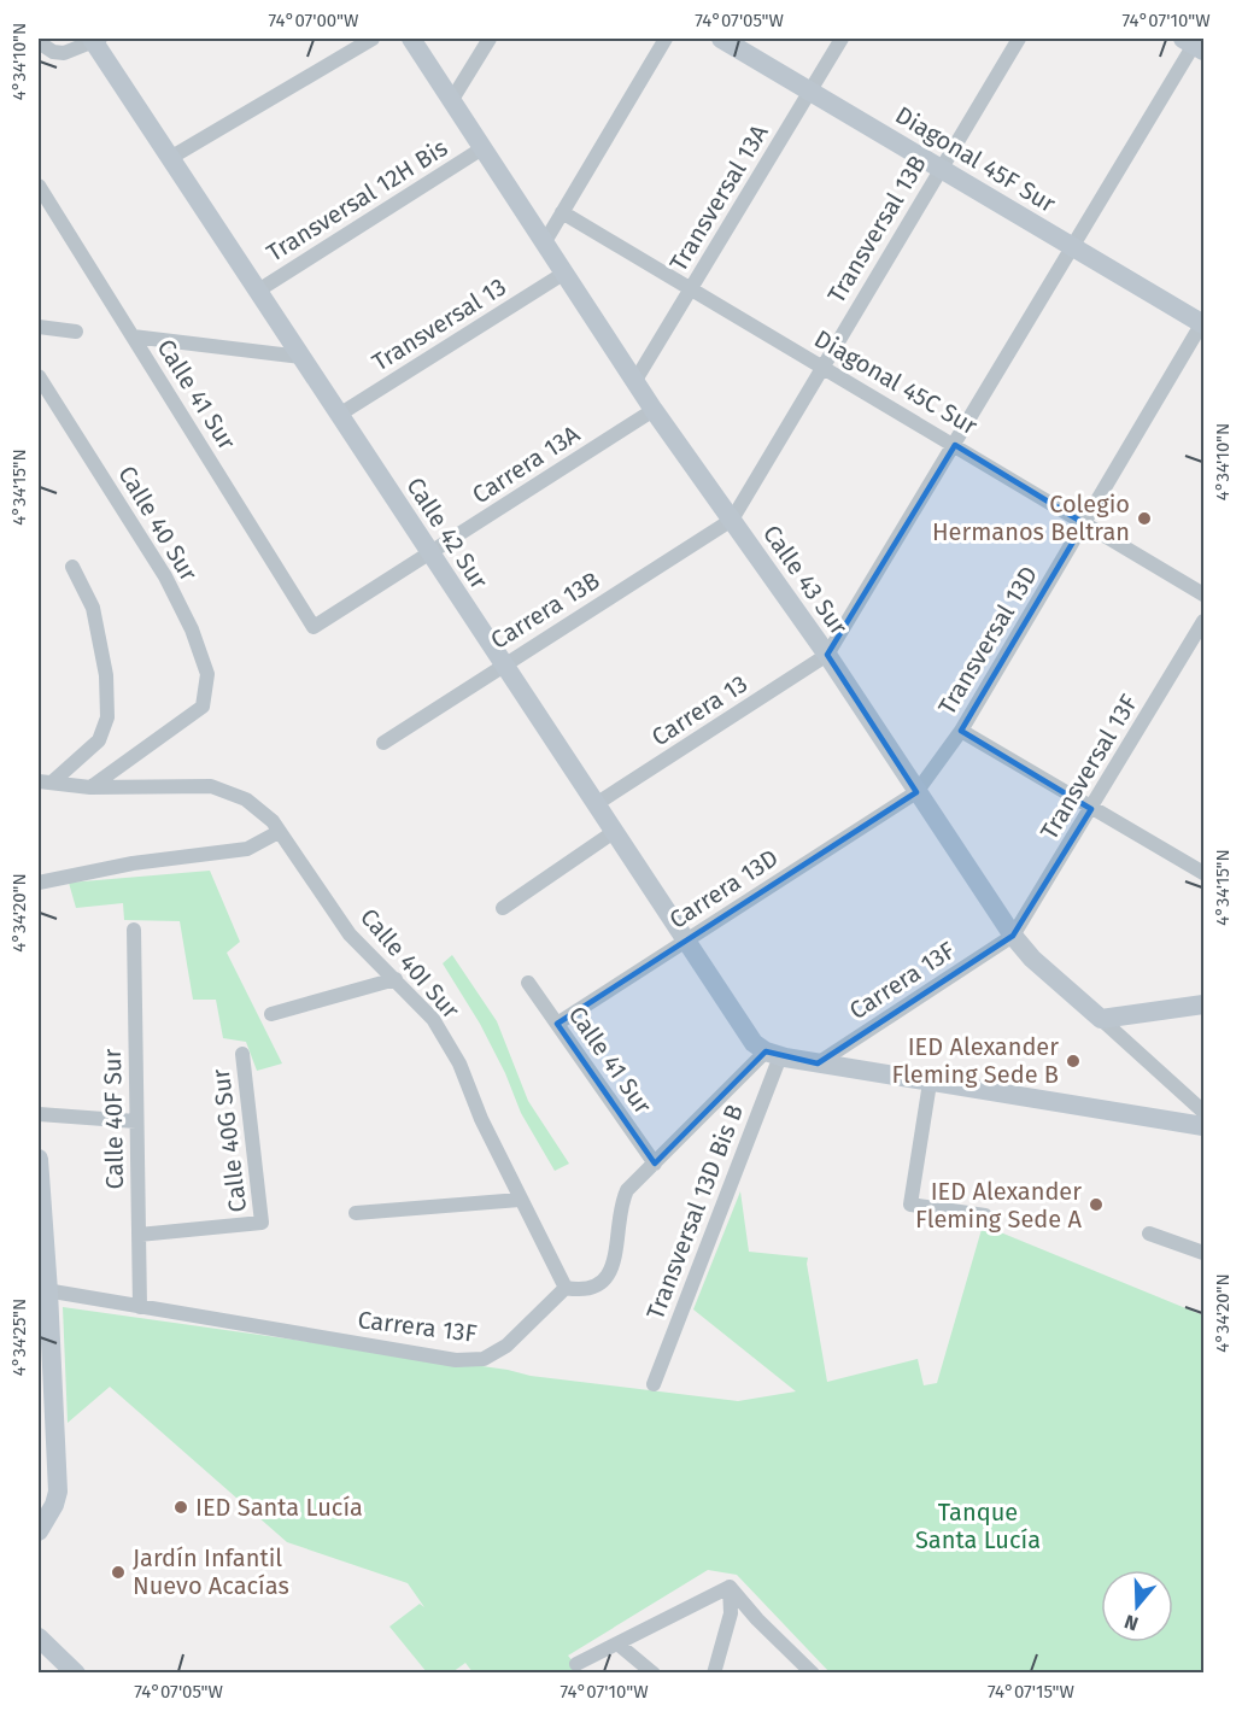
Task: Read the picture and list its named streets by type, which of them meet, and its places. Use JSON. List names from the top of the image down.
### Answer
{
  "streets": {
    "street": [
      "Diagonal 45F Sur",
      "Transversal 13A",
      "Transversal 12H Bis",
      "Transversal 13B",
      "Transversal 13",
      "Diagonal 45C Sur",
      "Calle 41 Sur",
      "Carrera 13A",
      "Calle 40 Sur",
      "Calle 42 Sur",
      "Calle 43 Sur",
      "Carrera 13B",
      "Transversal 13D",
      "Carrera 13",
      "Transversal 13F",
      "Carrera 13D",
      "Calle 40I Sur",
      "Carrera 13F",
      "Calle 40F Sur",
      "Calle 40G Sur",
      "Transversal 13D Bis B"
    ]
  },
  "crossings": [
    ["Diagonal 45F Sur", "Transversal 13A"],
    ["Diagonal 45F Sur", "Transversal 13B"],
    ["Diagonal 45F Sur", "Transversal 13D"],
    ["Transversal 13A", "Diagonal 45C Sur"],
    ["Transversal 13A", "Calle 43 Sur"],
    ["Transversal 12H Bis", "Calle 42 Sur"],
    ["Transversal 12H Bis", "Calle 43 Sur"],
    ["Transversal 13B", "Diagonal 45C Sur"],
    ["Transversal 13B", "Calle 43 Sur"],
    ["Transversal 13B", "Carrera 13B"],
    ["Transversal 13", "Calle 42 Sur"],
    ["Transversal 13", "Calle 43 Sur"],
    ["Diagonal 45C Sur", "Transversal 13D"],
    ["Calle 41 Sur", "Carrera 13A"],
    ["Calle 41 Sur", "Carrera 13D"],
    ["Carrera 13A", "Calle 42 Sur"],
    ["Carrera 13A", "Calle 43 Sur"],
    ["Calle 40 Sur", "Calle 40I Sur"],
    ["Calle 42 Sur", "Carrera 13B"],
    ["Calle 42 Sur", "Carrera 13"],
    ["Calle 42 Sur", "Carrera 13D"],
    ["Calle 42 Sur", "Transversal 13D Bis B"],
    ["Calle 43 Sur", "Carrera 13B"],
    ["Calle 43 Sur", "Transversal 13D"],
    ["Calle 43 Sur", "Carrera 13"],
    ["Calle 43 Sur", "Transversal 13F"],
    ["Calle 43 Sur", "Carrera 13D"],
    ["Calle 43 Sur", "Carrera 13F"],
    ["Transversal 13D", "Carrera 13D"],
    ["Transversal 13F", "Carrera 13F"],
    ["Calle 40I Sur", "Carrera 13F"],
    ["Carrera 13F", "Calle 40F Sur"],
    ["Calle 40F Sur", "Calle 40G Sur"]
  ],
  "parks": ["Tanque Santa Lucía"],
  "places": [
    "Colegio Hermanos Beltran",
    "IED Alexander Fleming Sede B",
    "IED Alexander Fleming Sede A",
    "IED Santa Lucía",
    "Jardín Infantil Nuevo Acacías"
  ],
  "north": "bottom",
  "coordinates": [
    "74°07'00\"W",
    "74°07'05\"W",
    "74°07'10\"W",
    "4°34'10\"N",
    "4°34'15\"N",
    "4°34'20\"N",
    "4°34'25\"N",
    "74°07'15\"W"
  ]
}
